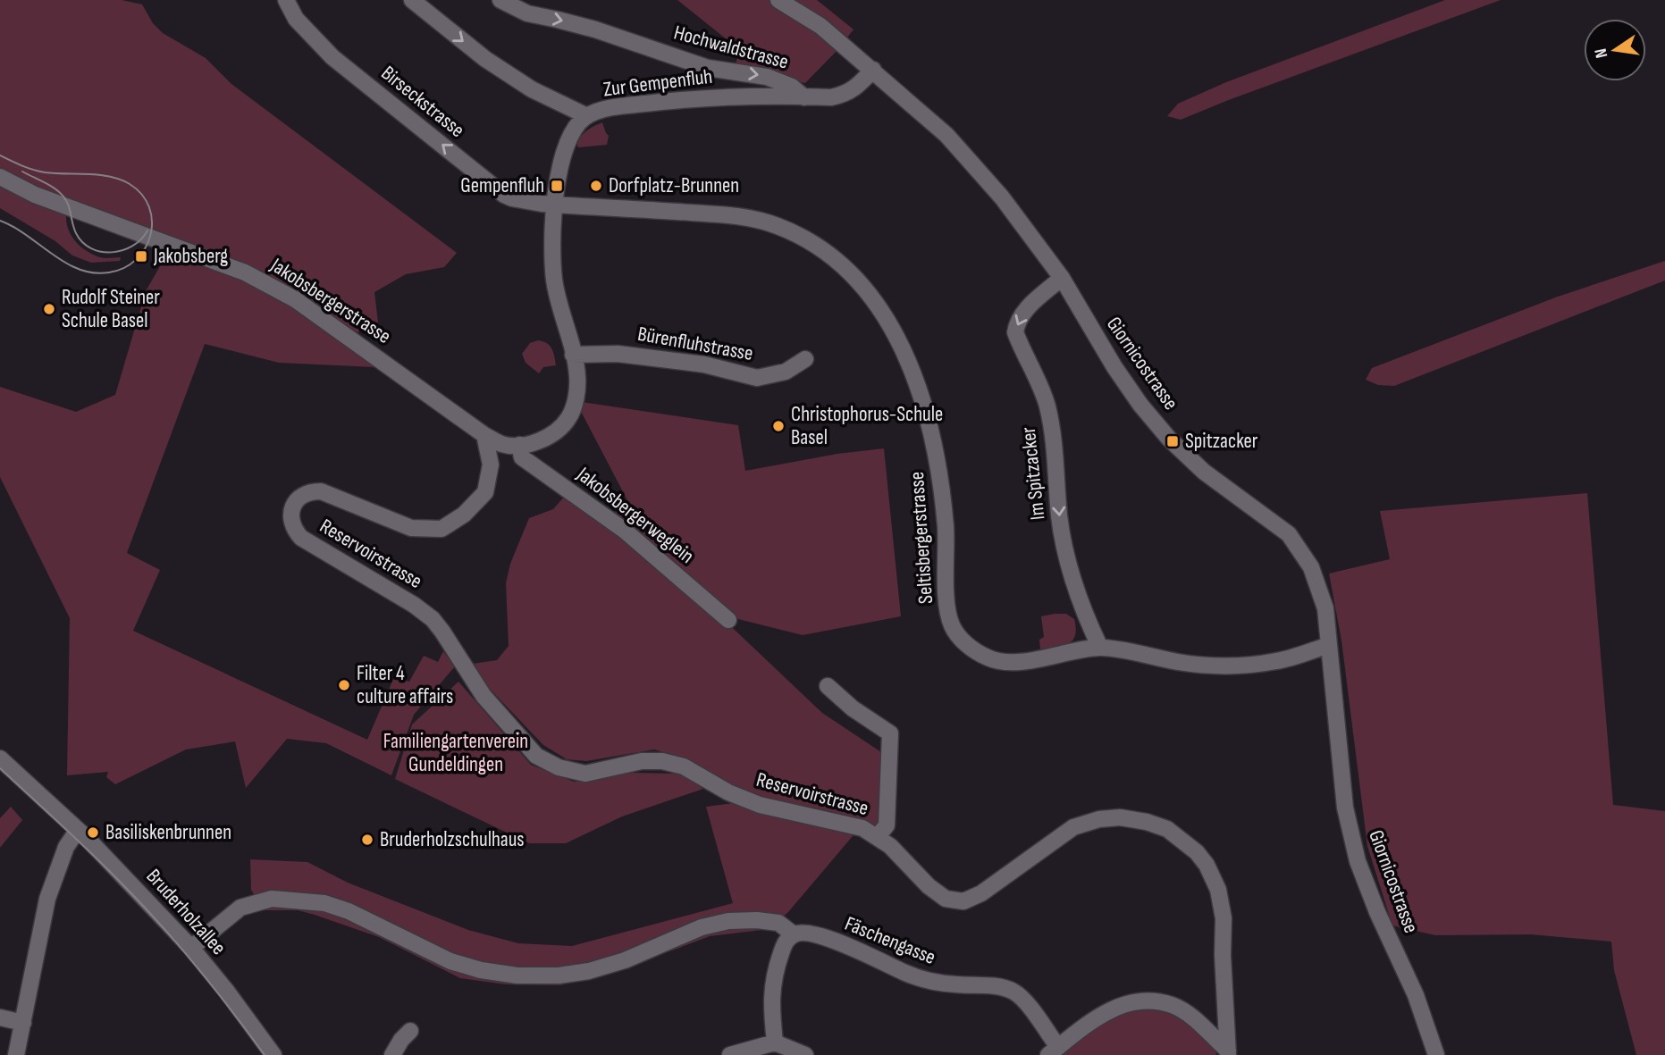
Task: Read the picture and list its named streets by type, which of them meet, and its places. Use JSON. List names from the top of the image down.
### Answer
{
  "streets": {
    "street": [
      "Hochwaldstrasse",
      "Zur Gempenfluh",
      "Birseckstrasse",
      "Jakobsbergerstrasse",
      "Bürenfluhstrasse",
      "Giornicostrasse",
      "Im Spitzacker",
      "Jakobsbergerweglein",
      "Seltisbergerstrasse",
      "Reservoirstrasse",
      "Bruderholzallee",
      "Fäschengasse"
    ]
  },
  "crossings": [
    ["Hochwaldstrasse", "Zur Gempenfluh"],
    ["Zur Gempenfluh", "Birseckstrasse"],
    ["Zur Gempenfluh", "Jakobsbergerstrasse"],
    ["Zur Gempenfluh", "Bürenfluhstrasse"],
    ["Zur Gempenfluh", "Giornicostrasse"],
    ["Zur Gempenfluh", "Jakobsbergerweglein"],
    ["Zur Gempenfluh", "Seltisbergerstrasse"],
    ["Birseckstrasse", "Seltisbergerstrasse"],
    ["Jakobsbergerstrasse", "Jakobsbergerweglein"],
    ["Jakobsbergerstrasse", "Reservoirstrasse"],
    ["Giornicostrasse", "Im Spitzacker"],
    ["Giornicostrasse", "Seltisbergerstrasse"],
    ["Im Spitzacker", "Seltisbergerstrasse"],
    ["Bruderholzallee", "Fäschengasse"]
  ],
  "one_way": ["Im Spitzacker"],
  "parks": ["Familiengartenverein Gundeldingen"],
  "places": {
    "transit": ["Gempenfluh", "Jakobsberg", "Spitzacker"],
    "other": [
      "Dorfplatz-Brunnen",
      "Rudolf Steiner Schule Basel",
      "Christophorus-Schule Basel",
      "Filter 4 culture affairs",
      "Basiliskenbrunnen",
      "Bruderholzschulhaus"
    ]
  },
  "north": "left"
}
